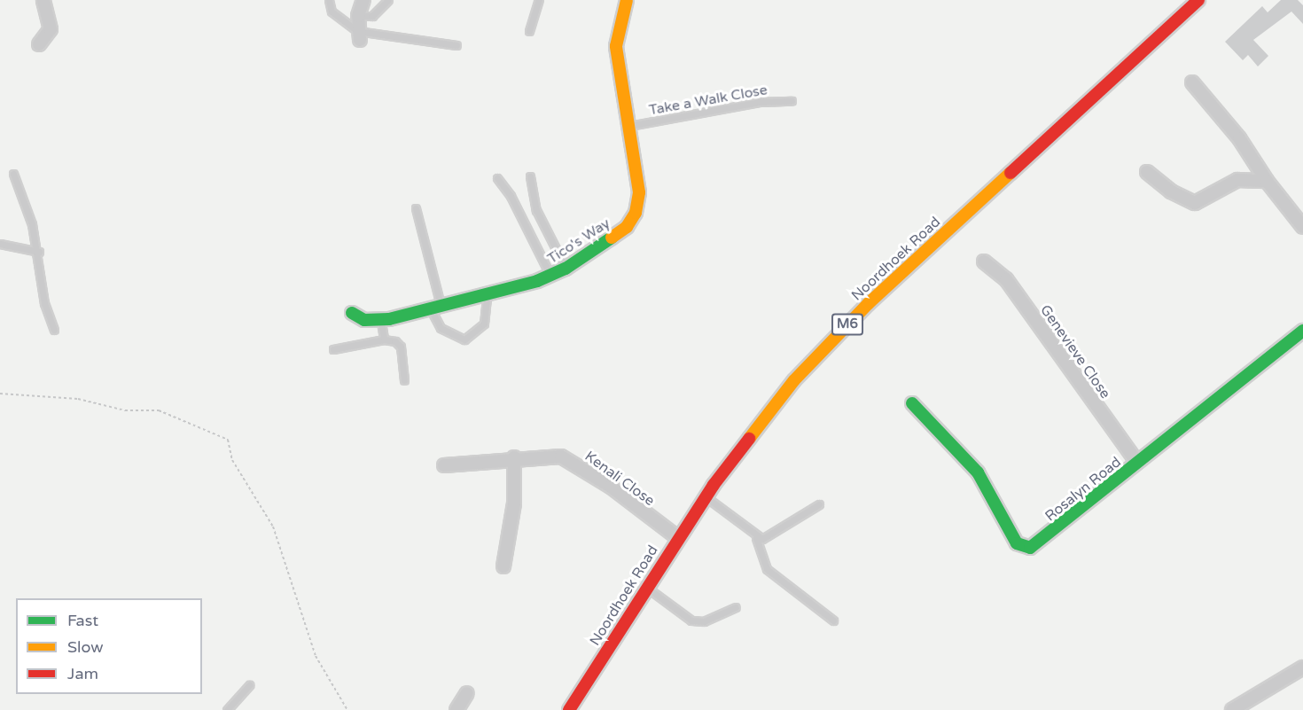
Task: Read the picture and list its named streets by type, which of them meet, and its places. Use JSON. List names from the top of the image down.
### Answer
{
  "streets": {
    "street": [
      "Tico's Way",
      "Noordhoek Road",
      "M6",
      "Genevieve Close",
      "Kenali Close",
      "Rosalyn Road"
    ],
    "lane": ["Take a Walk Close"]
  },
  "crossings": [
    ["Take a Walk Close", "Tico's Way"],
    ["Noordhoek Road", "Kenali Close"],
    ["Genevieve Close", "Rosalyn Road"]
  ],
  "legend": ["Fast", "Slow", "Jam"]
}
